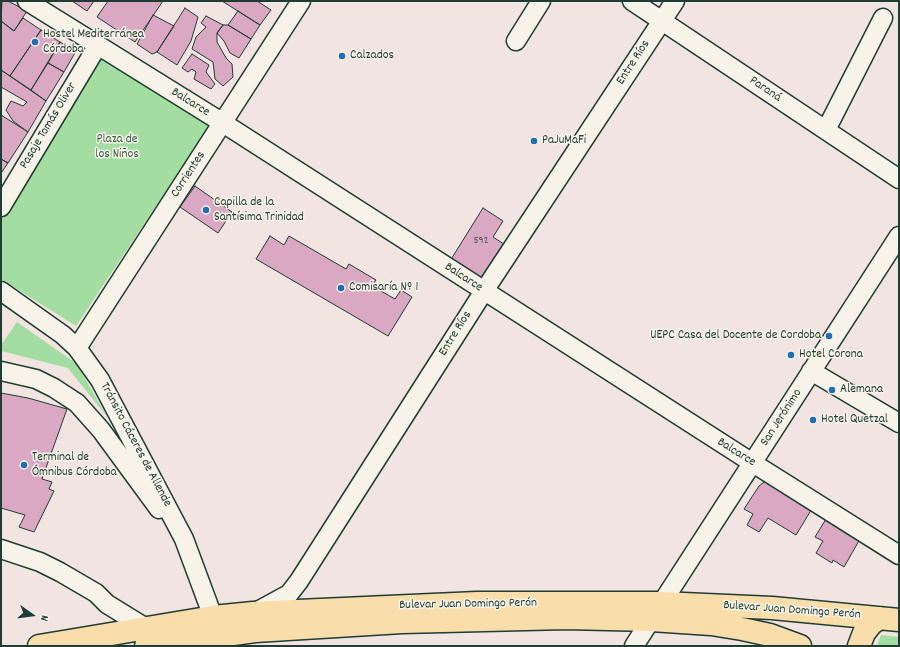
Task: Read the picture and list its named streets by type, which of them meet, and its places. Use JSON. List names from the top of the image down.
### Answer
{
  "streets": {
    "main road": ["Bulevar Juan Domingo Perón"],
    "street": [
      "Entre Ríos",
      "Paraná",
      "Balcarce",
      "Pasaje Tomás Oliver",
      "Corrientes",
      "San Jerónimo",
      "Tránsito Cáceres de Allende"
    ]
  },
  "crossings": [
    ["Entre Ríos", "Paraná"],
    ["Entre Ríos", "Balcarce"],
    ["Entre Ríos", "Bulevar Juan Domingo Perón"],
    ["Balcarce", "Pasaje Tomás Oliver"],
    ["Balcarce", "Corrientes"],
    ["Balcarce", "San Jerónimo"],
    ["Corrientes", "Tránsito Cáceres de Allende"],
    ["San Jerónimo", "Bulevar Juan Domingo Perón"],
    ["Tránsito Cáceres de Allende", "Bulevar Juan Domingo Perón"]
  ],
  "parks": ["Plaza de los Niños"],
  "places": [
    "Hostel Mediterránea Córdoba",
    "Calzados",
    "PaJuMaFi",
    "Capilla de la Santísima Trinidad",
    "Comisaría Nº 1",
    "UEPC Casa del Docente de Cordoba",
    "Hotel Corona",
    "Alemana",
    "Hotel Quetzal",
    "Terminal de Ómnibus Córdoba"
  ],
  "house_numbers": ["592"],
  "north": "right"
}
